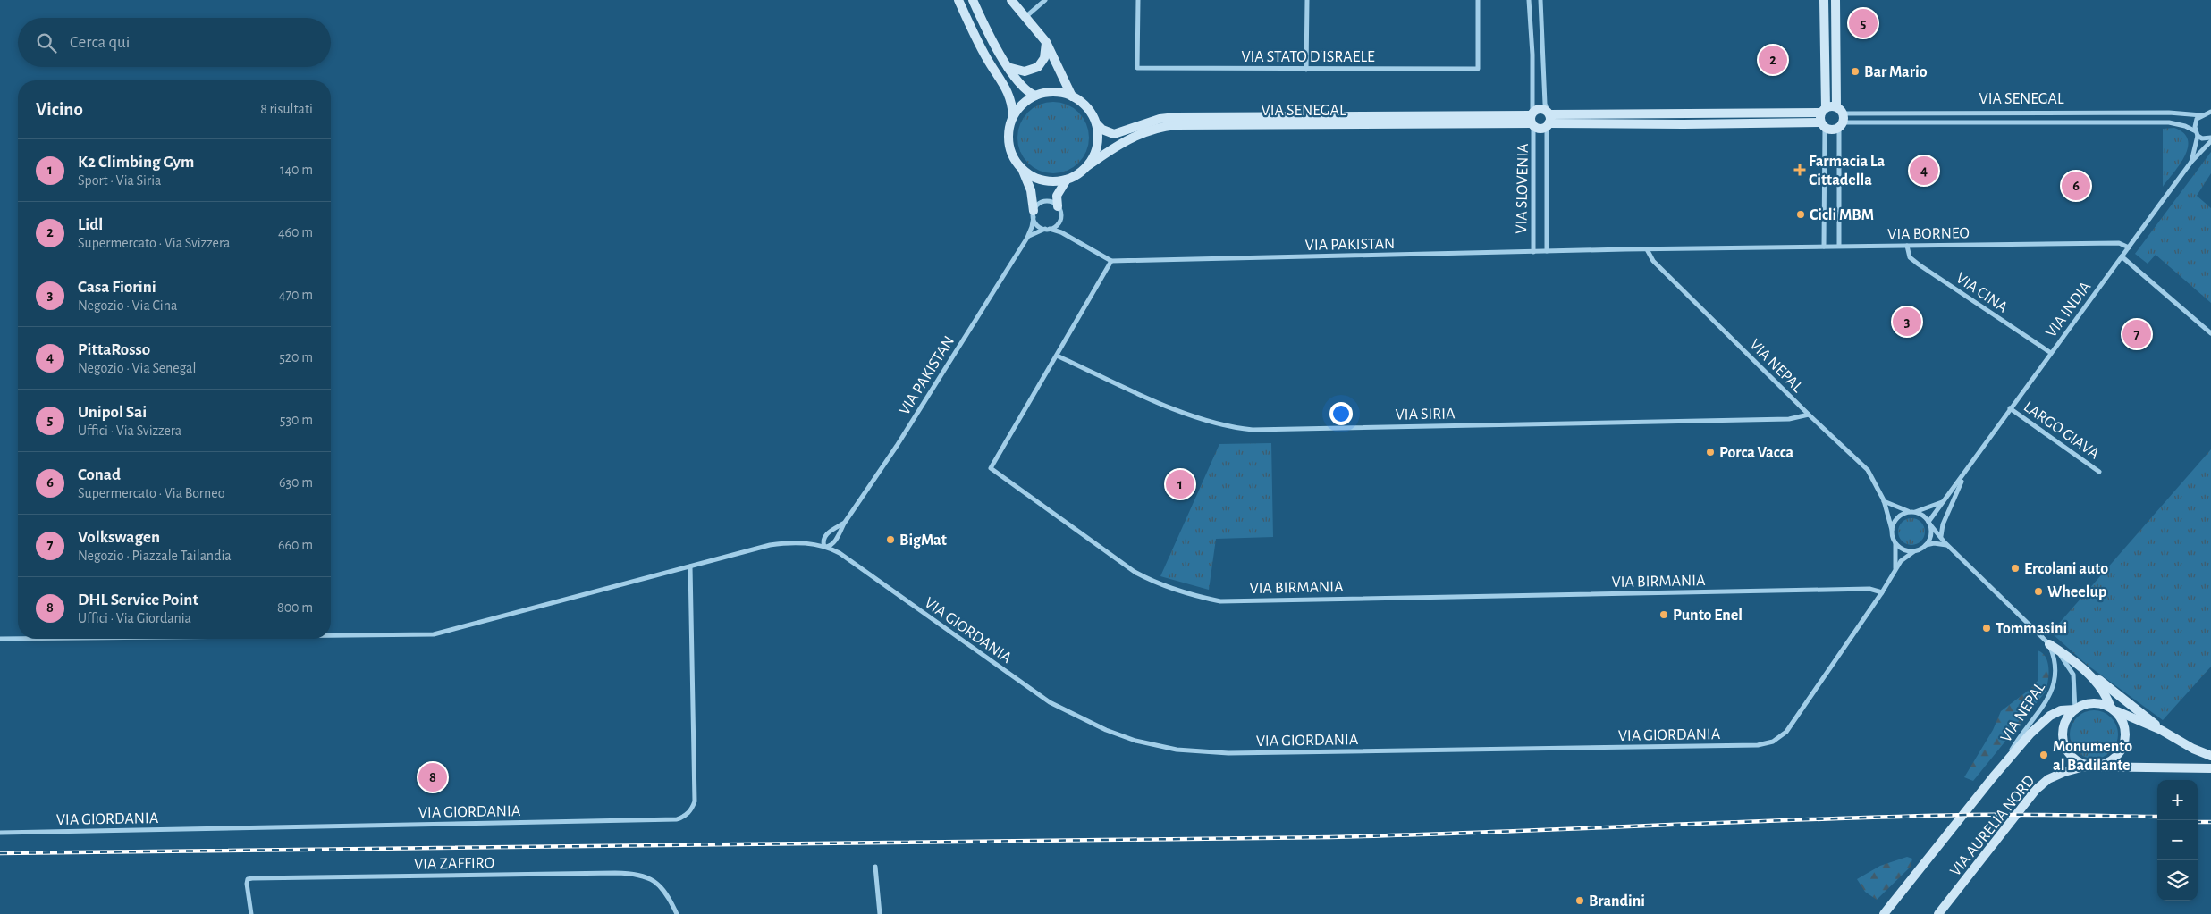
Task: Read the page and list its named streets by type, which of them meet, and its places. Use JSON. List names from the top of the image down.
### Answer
{
  "streets": {
    "main road": ["VIA SENEGAL", "VIA AURELIA NORD"],
    "street": [
      "VIA STATO D'ISRAELE",
      "VIA SLOVENIA",
      "VIA BORNEO",
      "VIA PAKISTAN",
      "VIA CINA",
      "VIA INDIA",
      "VIA NEPAL",
      "VIA SIRIA",
      "LARGO GIAVA",
      "VIA BIRMANIA",
      "VIA GIORDANIA",
      "VIA ZAFFIRO"
    ]
  },
  "crossings": [
    ["VIA SENEGAL", "VIA SLOVENIA"],
    ["VIA SENEGAL", "VIA INDIA"],
    ["VIA SLOVENIA", "VIA PAKISTAN"],
    ["VIA BORNEO", "VIA PAKISTAN"],
    ["VIA BORNEO", "VIA CINA"],
    ["VIA BORNEO", "VIA INDIA"],
    ["VIA BORNEO", "VIA NEPAL"],
    ["VIA PAKISTAN", "VIA NEPAL"],
    ["VIA PAKISTAN", "VIA BIRMANIA"],
    ["VIA PAKISTAN", "VIA GIORDANIA"],
    ["VIA CINA", "VIA INDIA"],
    ["VIA INDIA", "VIA NEPAL"],
    ["VIA INDIA", "LARGO GIAVA"],
    ["VIA INDIA", "VIA GIORDANIA"],
    ["VIA NEPAL", "VIA SIRIA"],
    ["VIA NEPAL", "VIA GIORDANIA"],
    ["VIA NEPAL", "VIA AURELIA NORD"],
    ["VIA SIRIA", "VIA BIRMANIA"],
    ["VIA BIRMANIA", "VIA GIORDANIA"]
  ],
  "places": {
    "other": [
      "Bar Mario",
      "Cicli MBM",
      "Porca Vacca",
      "BigMat",
      "Ercolani auto",
      "Wheelup",
      "Punto Enel",
      "Tommasini",
      "Monumento al Badilante",
      "Brandini"
    ],
    "health": ["Farmacia La Cittadella"]
  },
  "page": {
    "pins": [
      "5",
      "2",
      "4",
      "6",
      "3",
      "7",
      "1",
      "8"
    ],
    "search": "Cerca qui",
    "heading": ["Vicino", "8 risultati"],
    "list": [
      {
        "mark": "1",
        "name": "K2 Climbing Gym",
        "note": "Sport · Via Siria",
        "value": "140 m"
      },
      {
        "mark": "2",
        "name": "Lidl",
        "note": "Supermercato · Via Svizzera",
        "value": "460 m"
      },
      {
        "mark": "3",
        "name": "Casa Fiorini",
        "note": "Negozio · Via Cina",
        "value": "470 m"
      },
      {
        "mark": "4",
        "name": "PittaRosso",
        "note": "Negozio · Via Senegal",
        "value": "520 m"
      },
      {
        "mark": "5",
        "name": "Unipol Sai",
        "note": "Uffici · Via Svizzera",
        "value": "530 m"
      },
      {
        "mark": "6",
        "name": "Conad",
        "note": "Supermercato · Via Borneo",
        "value": "630 m"
      },
      {
        "mark": "7",
        "name": "Volkswagen",
        "note": "Negozio · Piazzale Tailandia",
        "value": "660 m"
      },
      {
        "mark": "8",
        "name": "DHL Service Point",
        "note": "Uffici · Via Giordania",
        "value": "800 m"
      }
    ],
    "map_buttons": ["+", "−"]
  }
}
